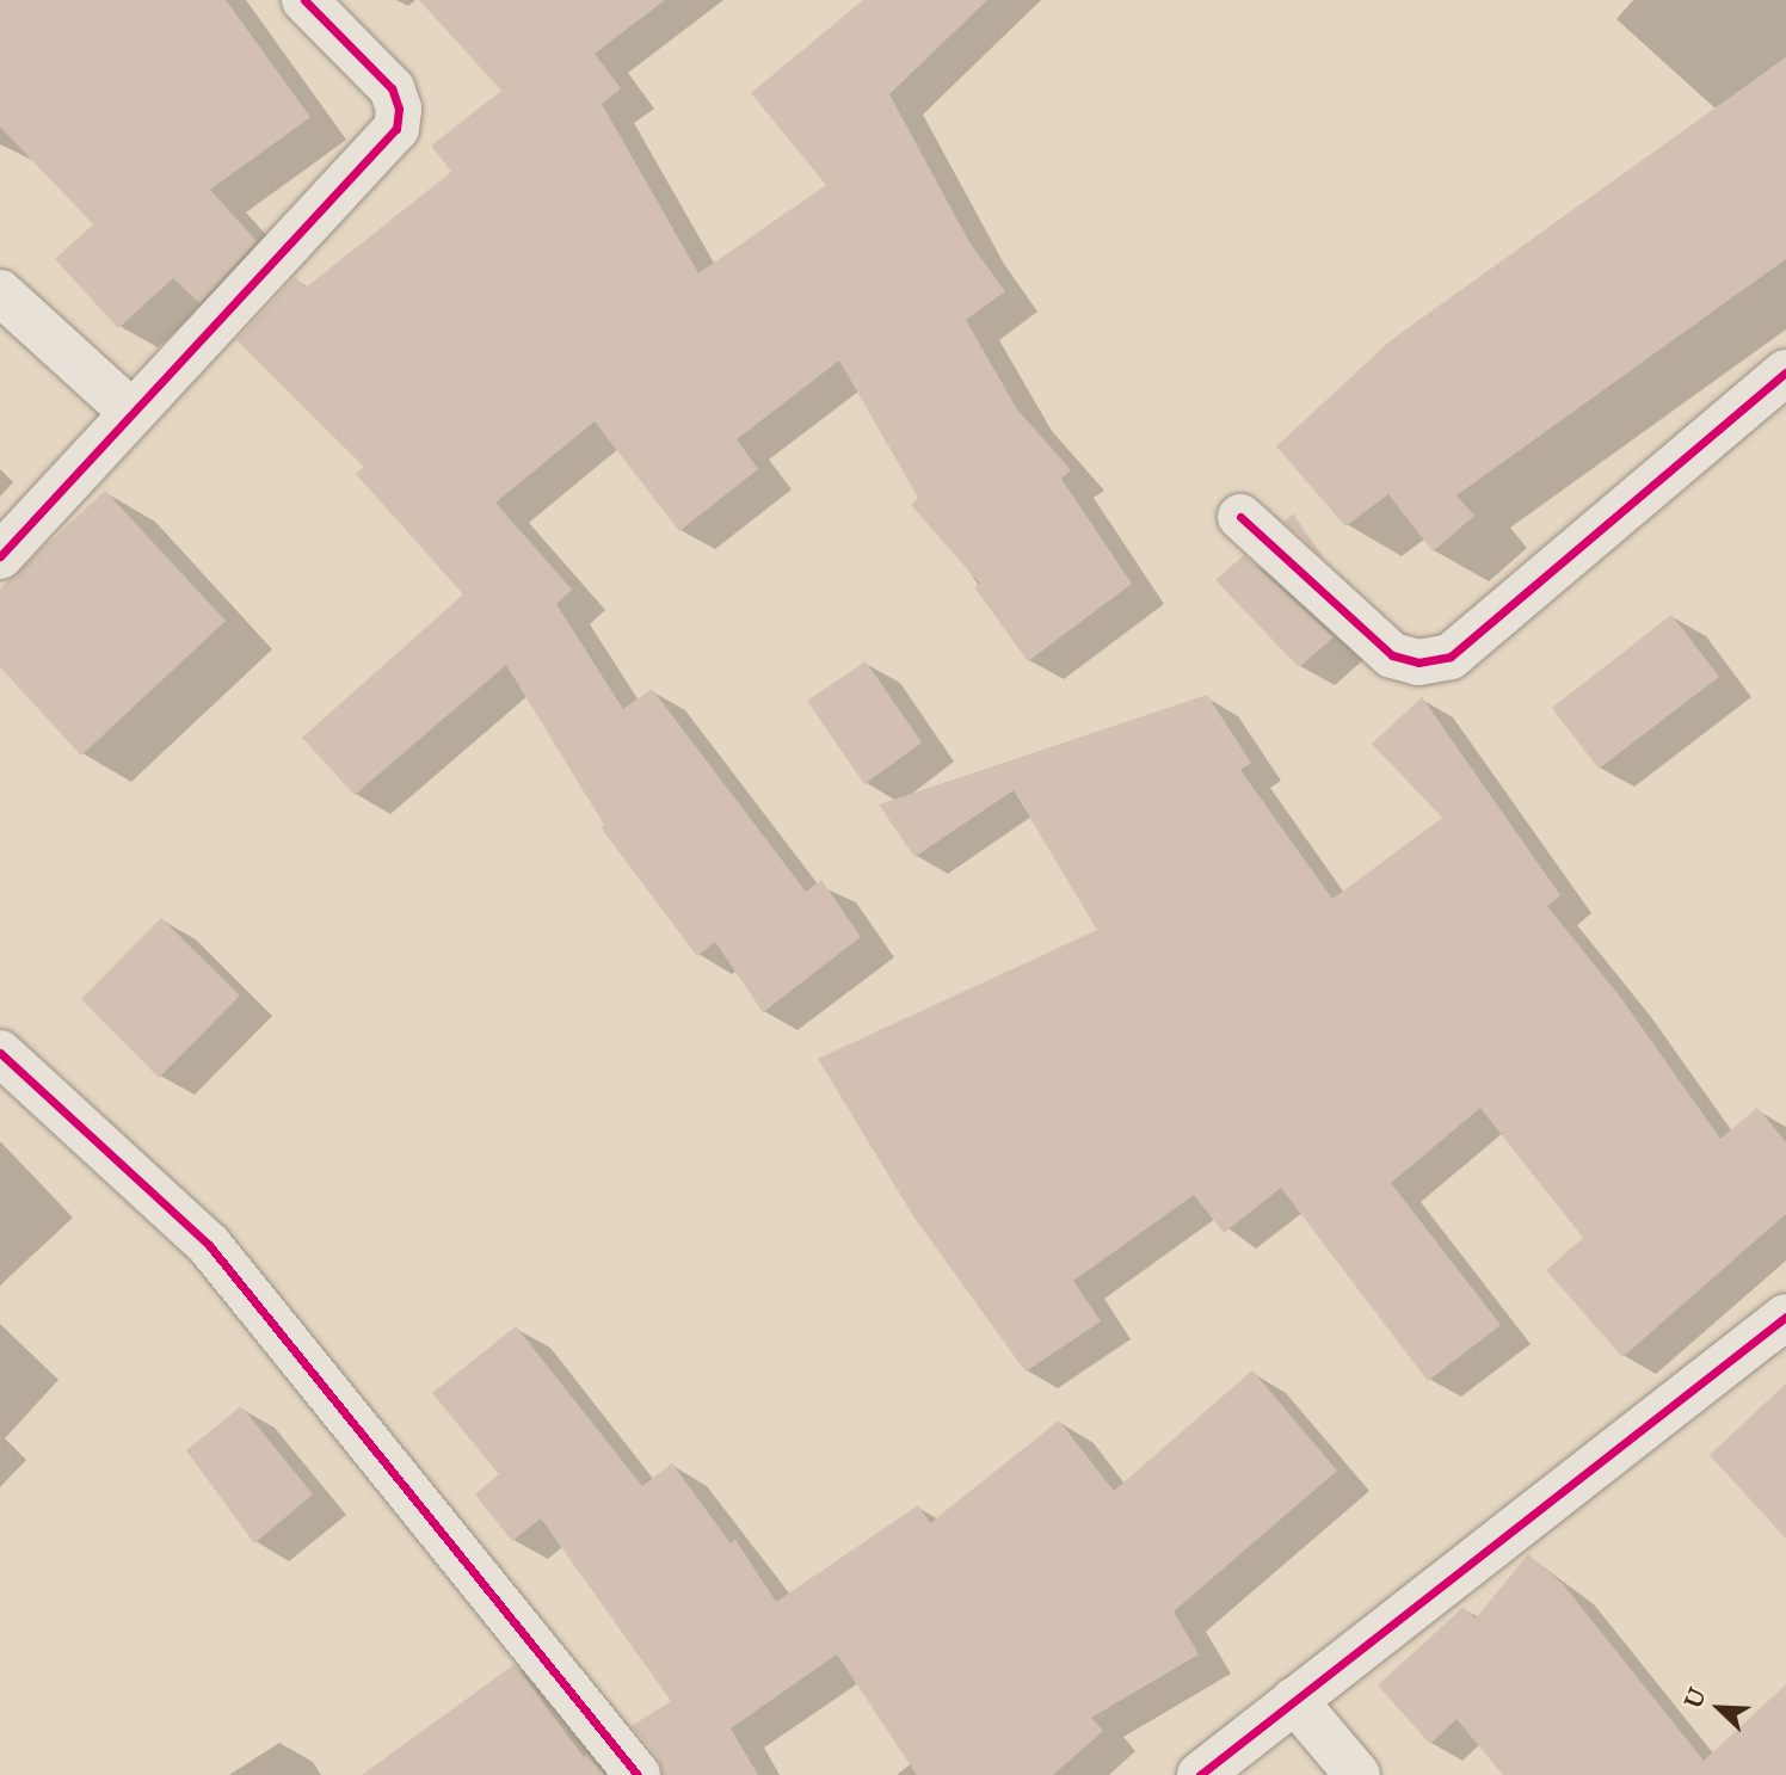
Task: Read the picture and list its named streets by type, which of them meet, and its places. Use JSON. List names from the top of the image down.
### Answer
{
  "north": "top left"
}
